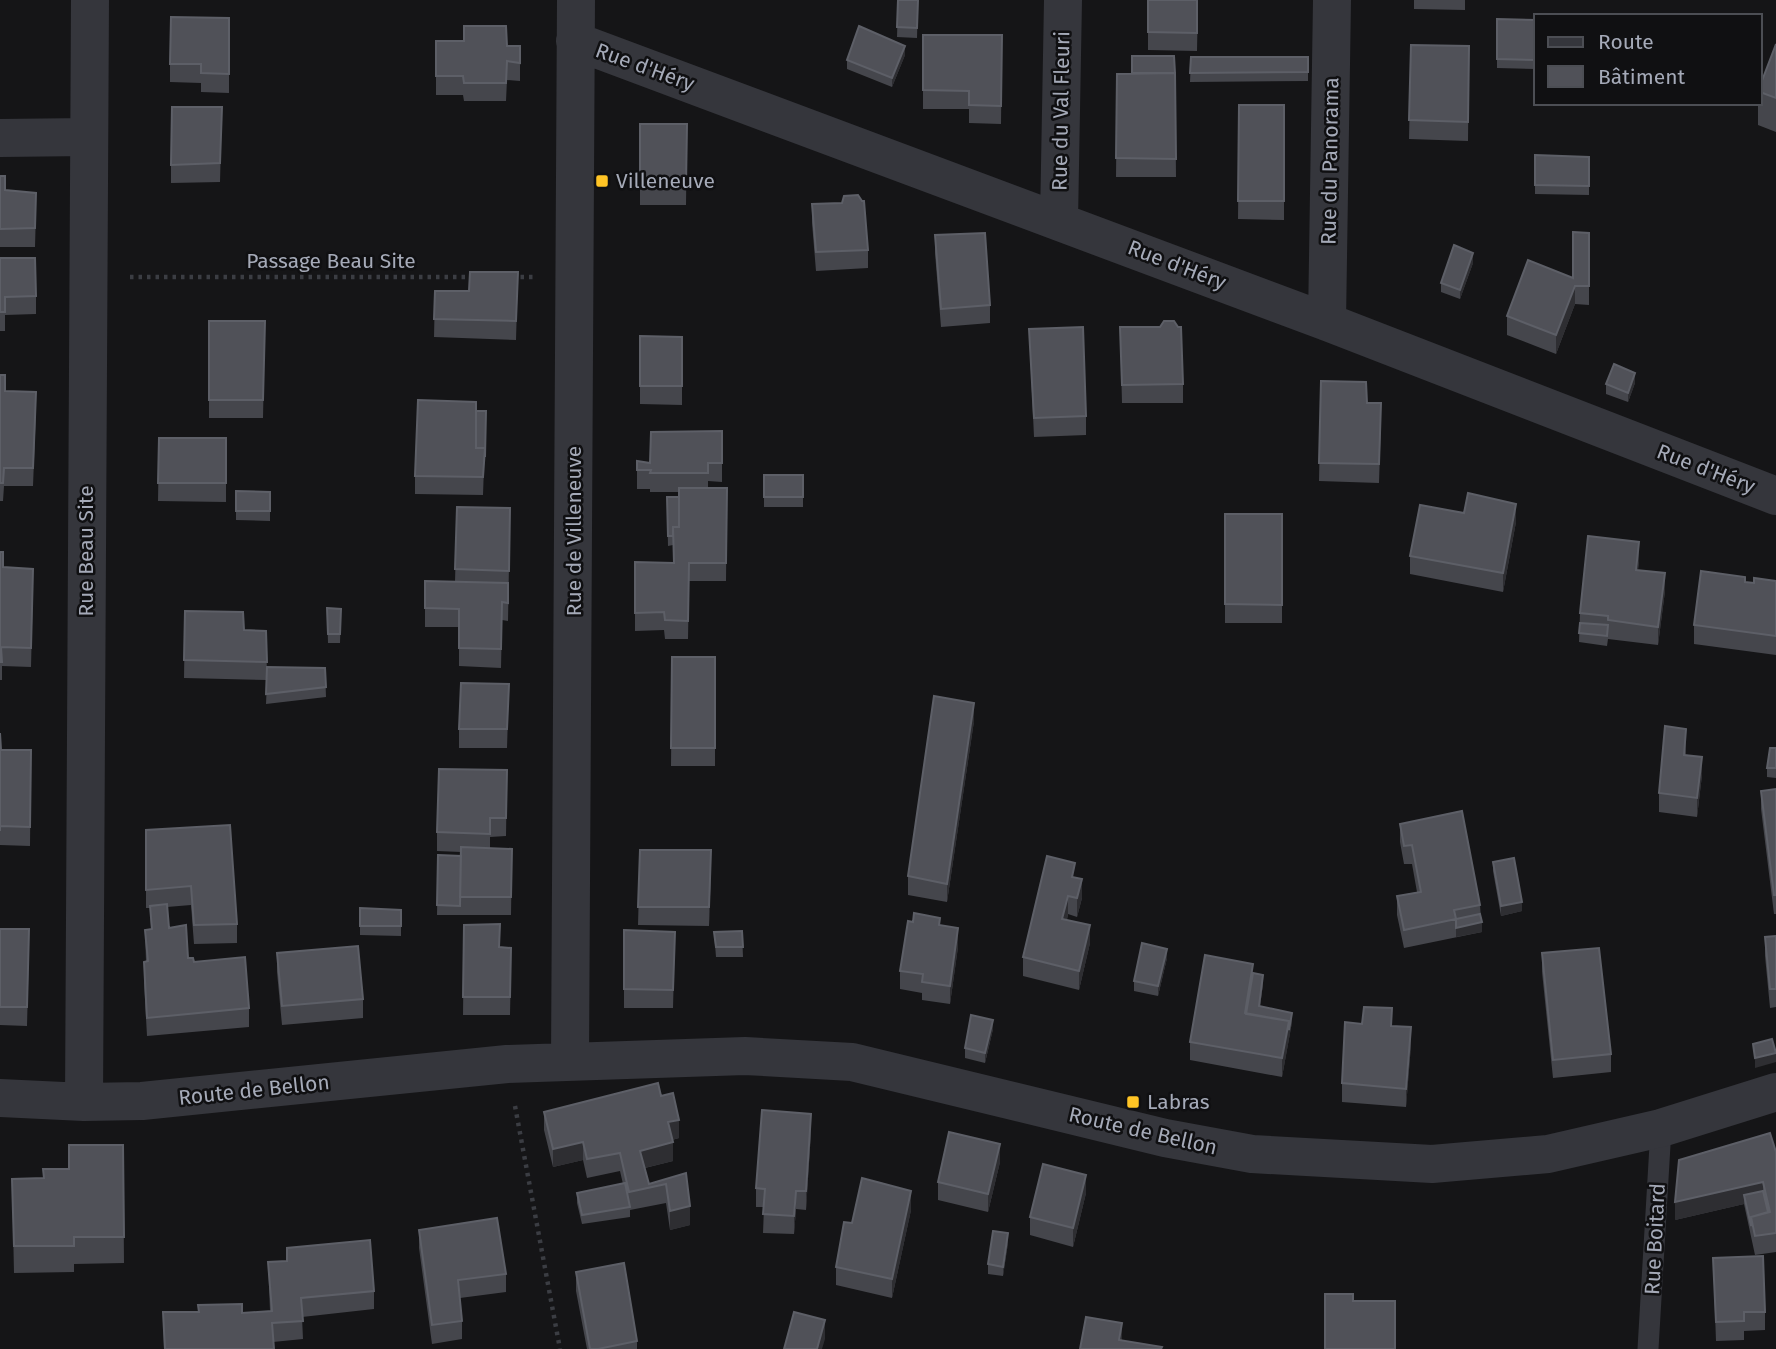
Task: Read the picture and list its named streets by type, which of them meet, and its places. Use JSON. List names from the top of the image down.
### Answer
{
  "streets": {
    "street": [
      "Rue d'Héry",
      "Rue du Val Fleuri",
      "Rue du Panorama",
      "Rue de Villeneuve",
      "Rue Beau Site",
      "Route de Bellon"
    ],
    "lane": ["Rue Boitard"],
    "path": ["Passage Beau Site"]
  },
  "crossings": [
    ["Rue d'Héry", "Rue du Val Fleuri"],
    ["Rue d'Héry", "Rue du Panorama"],
    ["Rue d'Héry", "Rue de Villeneuve"],
    ["Passage Beau Site", "Rue Beau Site"],
    ["Rue de Villeneuve", "Route de Bellon"],
    ["Rue Beau Site", "Route de Bellon"],
    ["Route de Bellon", "Rue Boitard"]
  ],
  "places": {
    "transit": ["Villeneuve", "Labras"]
  },
  "legend": ["Route", "Bâtiment"]
}
